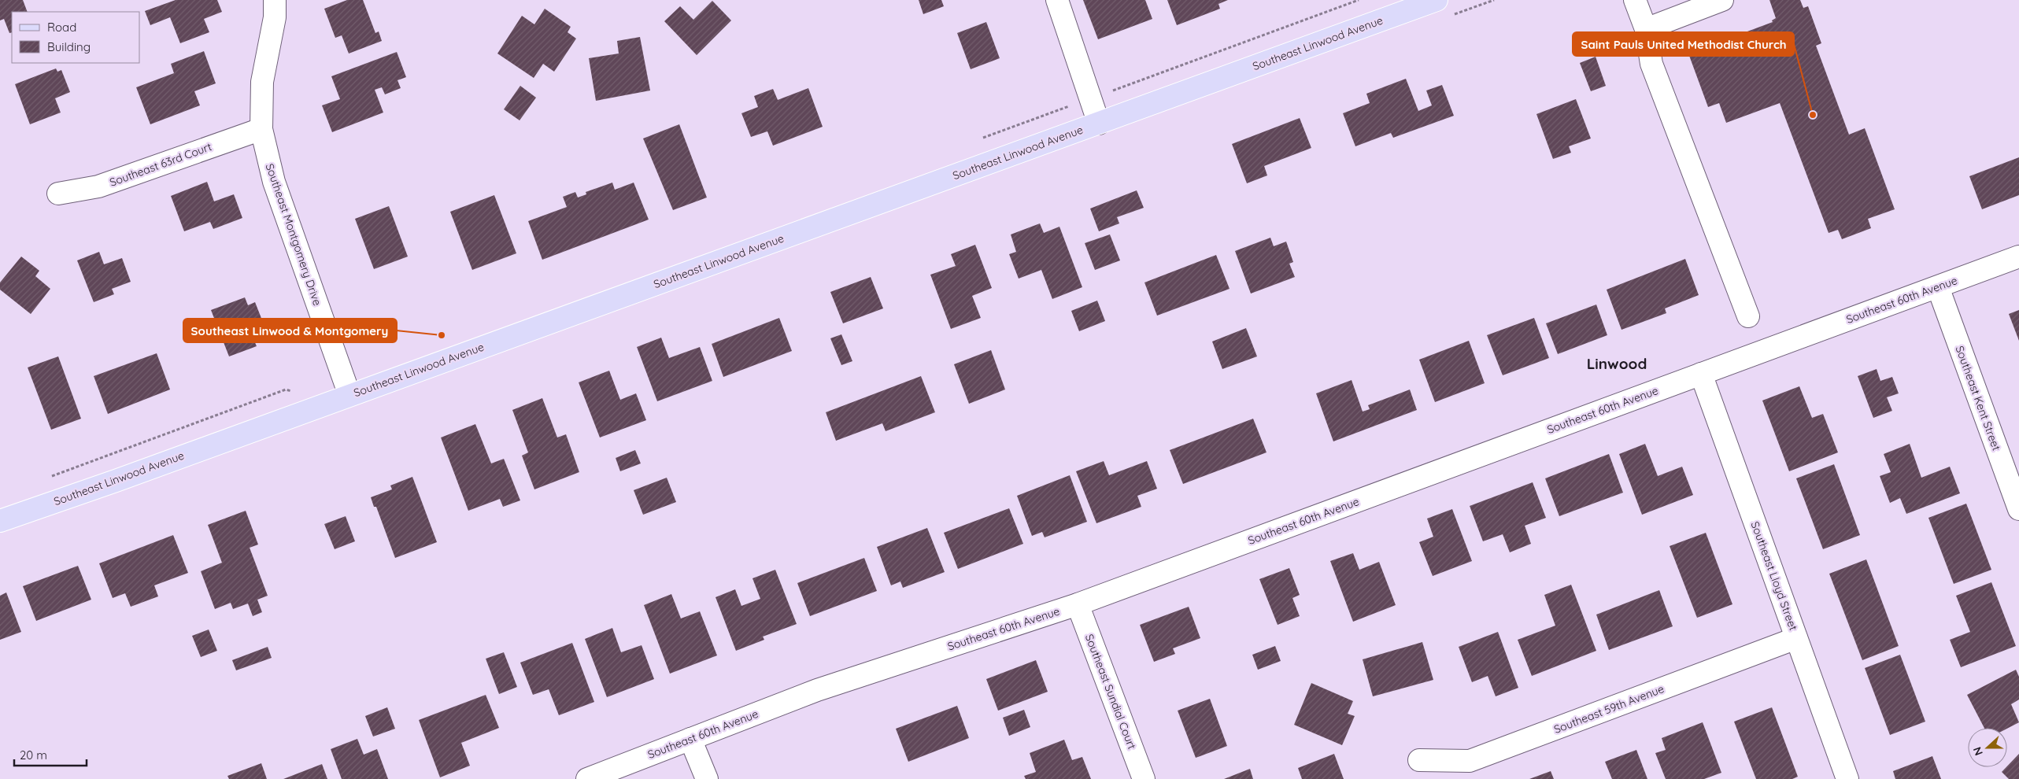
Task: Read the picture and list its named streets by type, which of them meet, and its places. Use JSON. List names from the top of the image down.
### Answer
{
  "streets": {
    "main road": ["Southeast Linwood Avenue"],
    "street": [
      "Southeast 63rd Court",
      "Southeast Montgomery Drive",
      "Southeast 60th Avenue",
      "Southeast Kent Street",
      "Southeast Lloyd Street",
      "Southeast Sundial Court",
      "Southeast 59th Avenue"
    ]
  },
  "crossings": [
    ["Southeast Linwood Avenue", "Southeast Montgomery Drive"],
    ["Southeast 63rd Court", "Southeast Montgomery Drive"],
    ["Southeast 60th Avenue", "Southeast Kent Street"],
    ["Southeast 60th Avenue", "Southeast Lloyd Street"],
    ["Southeast 60th Avenue", "Southeast Sundial Court"],
    ["Southeast Lloyd Street", "Southeast 59th Avenue"]
  ],
  "districts": ["Linwood"],
  "places": ["Saint Pauls United Methodist Church", "Southeast Linwood & Montgomery"],
  "legend": ["Road", "Building"],
  "scale_bar": "20 m",
  "north": "left"
}
